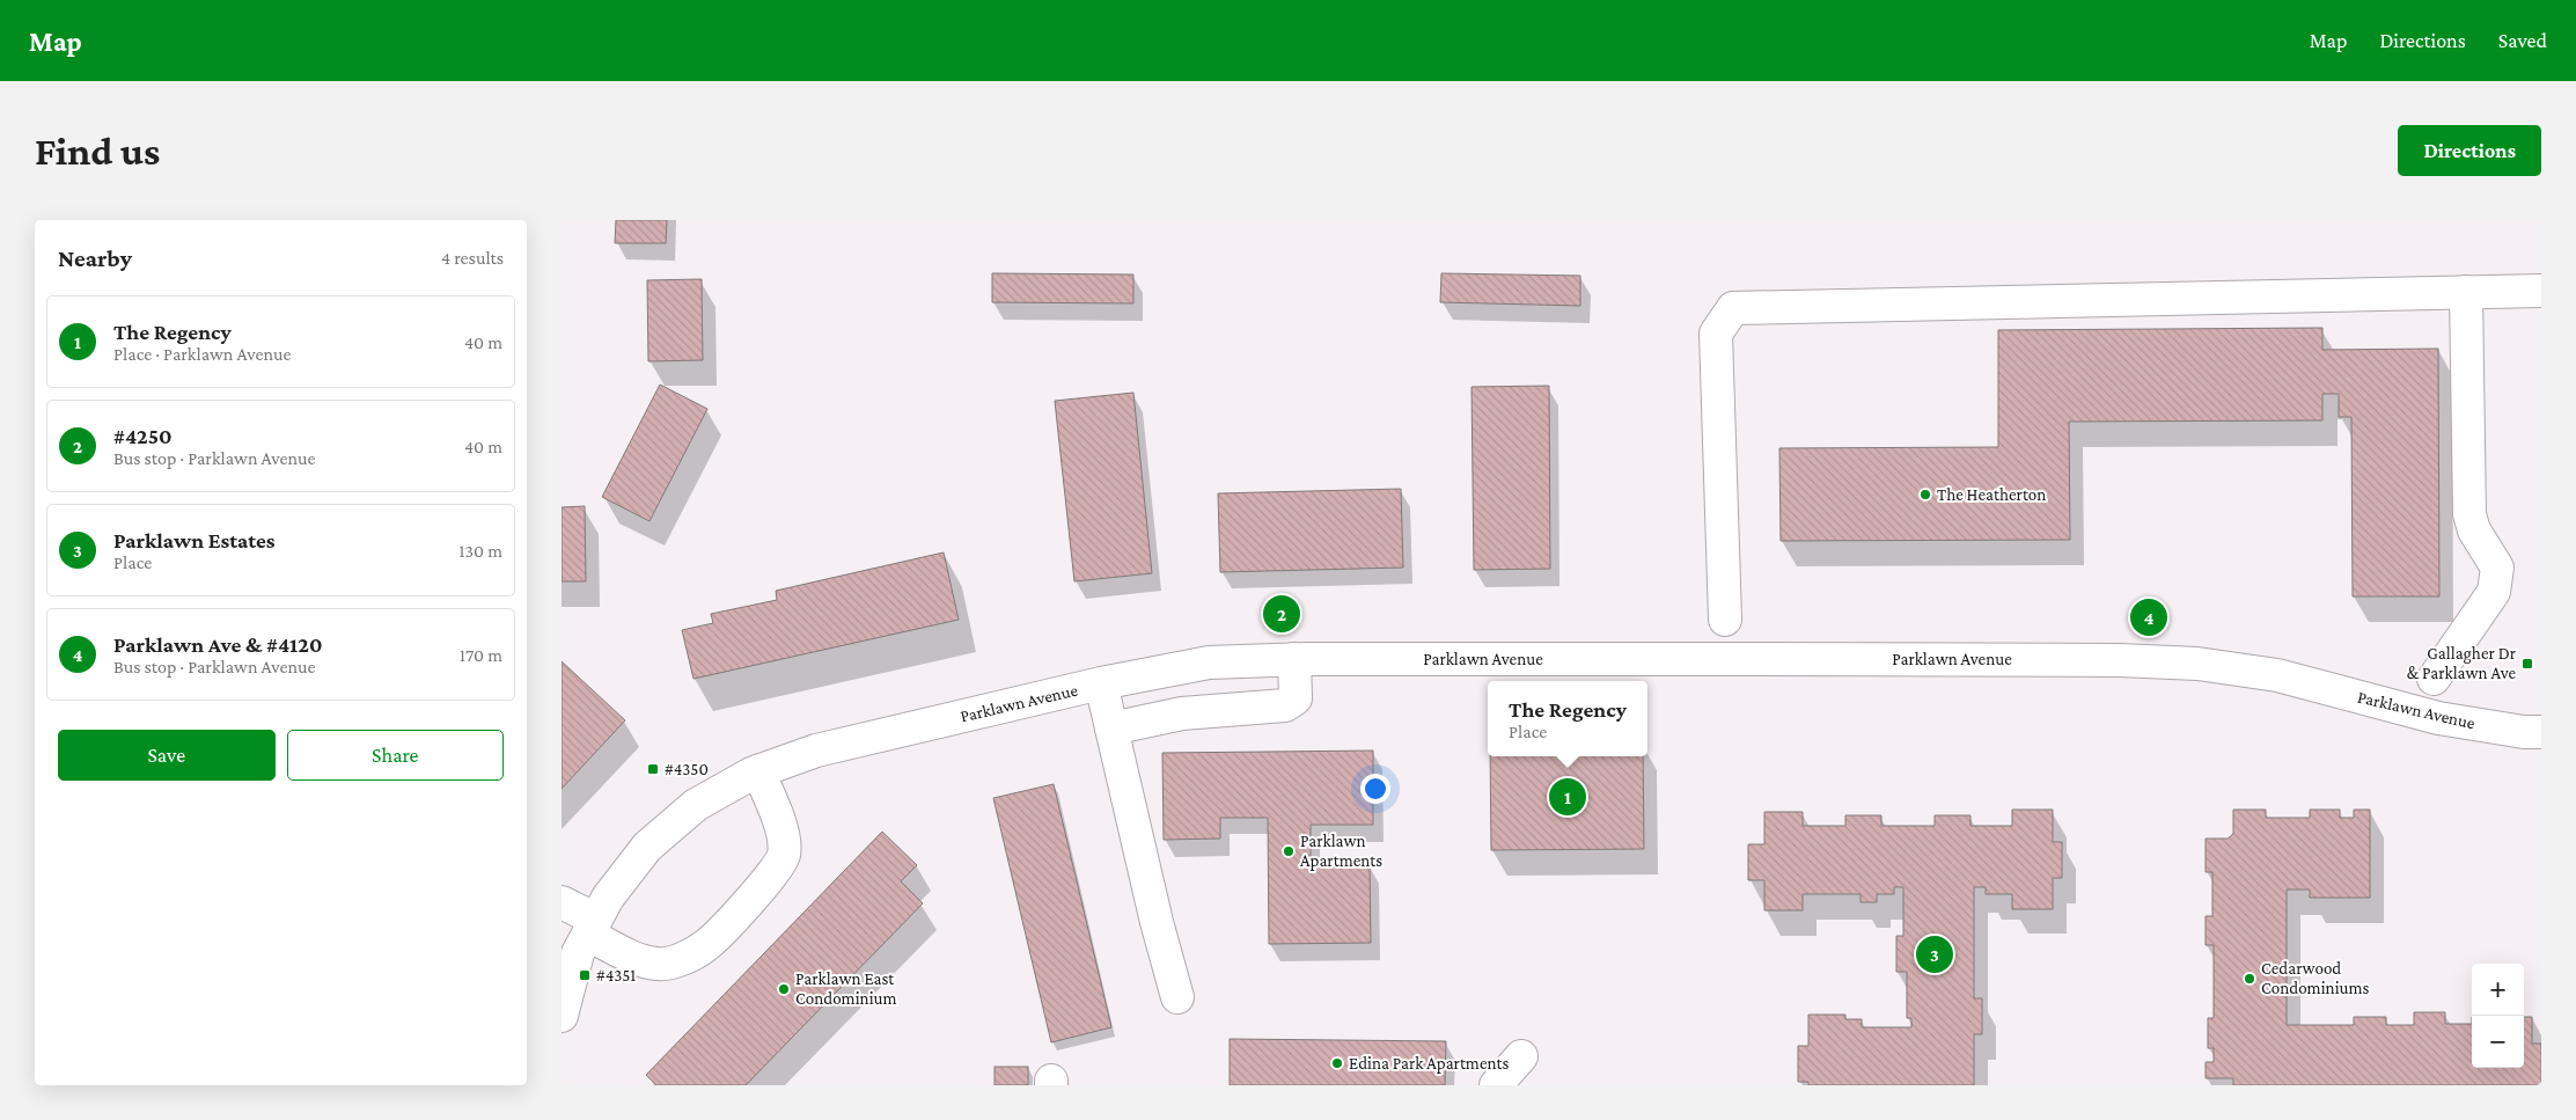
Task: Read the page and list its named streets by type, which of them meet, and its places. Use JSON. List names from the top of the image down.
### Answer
{
  "streets": {
    "street": ["Parklawn Avenue"]
  },
  "places": {
    "other": [
      "The Heatherton",
      "Parklawn Apartments",
      "Cedarwood Condominiums",
      "Parklawn East Condominium",
      "Edina Park Apartments"
    ],
    "transit": ["Gallagher Dr & Parklawn Ave", "#4350", "#4351"]
  },
  "page": {
    "header": "Map",
    "nav": ["Map", "Directions", "Saved"],
    "buttons": [
      "Directions",
      ["Save", "Share"]
    ],
    "title": "Find us",
    "heading": ["Nearby", "4 results"],
    "list": [
      {
        "mark": "1",
        "name": "The Regency",
        "note": "Place · Parklawn Avenue",
        "value": "40 m"
      },
      {
        "mark": "2",
        "name": "#4250",
        "note": "Bus stop · Parklawn Avenue",
        "value": "40 m"
      },
      {
        "mark": "3",
        "name": "Parklawn Estates",
        "note": "Place",
        "value": "130 m"
      },
      {
        "mark": "4",
        "name": "Parklawn Ave & #4120",
        "note": "Bus stop · Parklawn Avenue",
        "value": "170 m"
      }
    ],
    "pins": [
      "2",
      "4",
      "1",
      "3"
    ],
    "popup": ["The Regency", "Place"],
    "map_buttons": ["+", "−"]
  }
}
